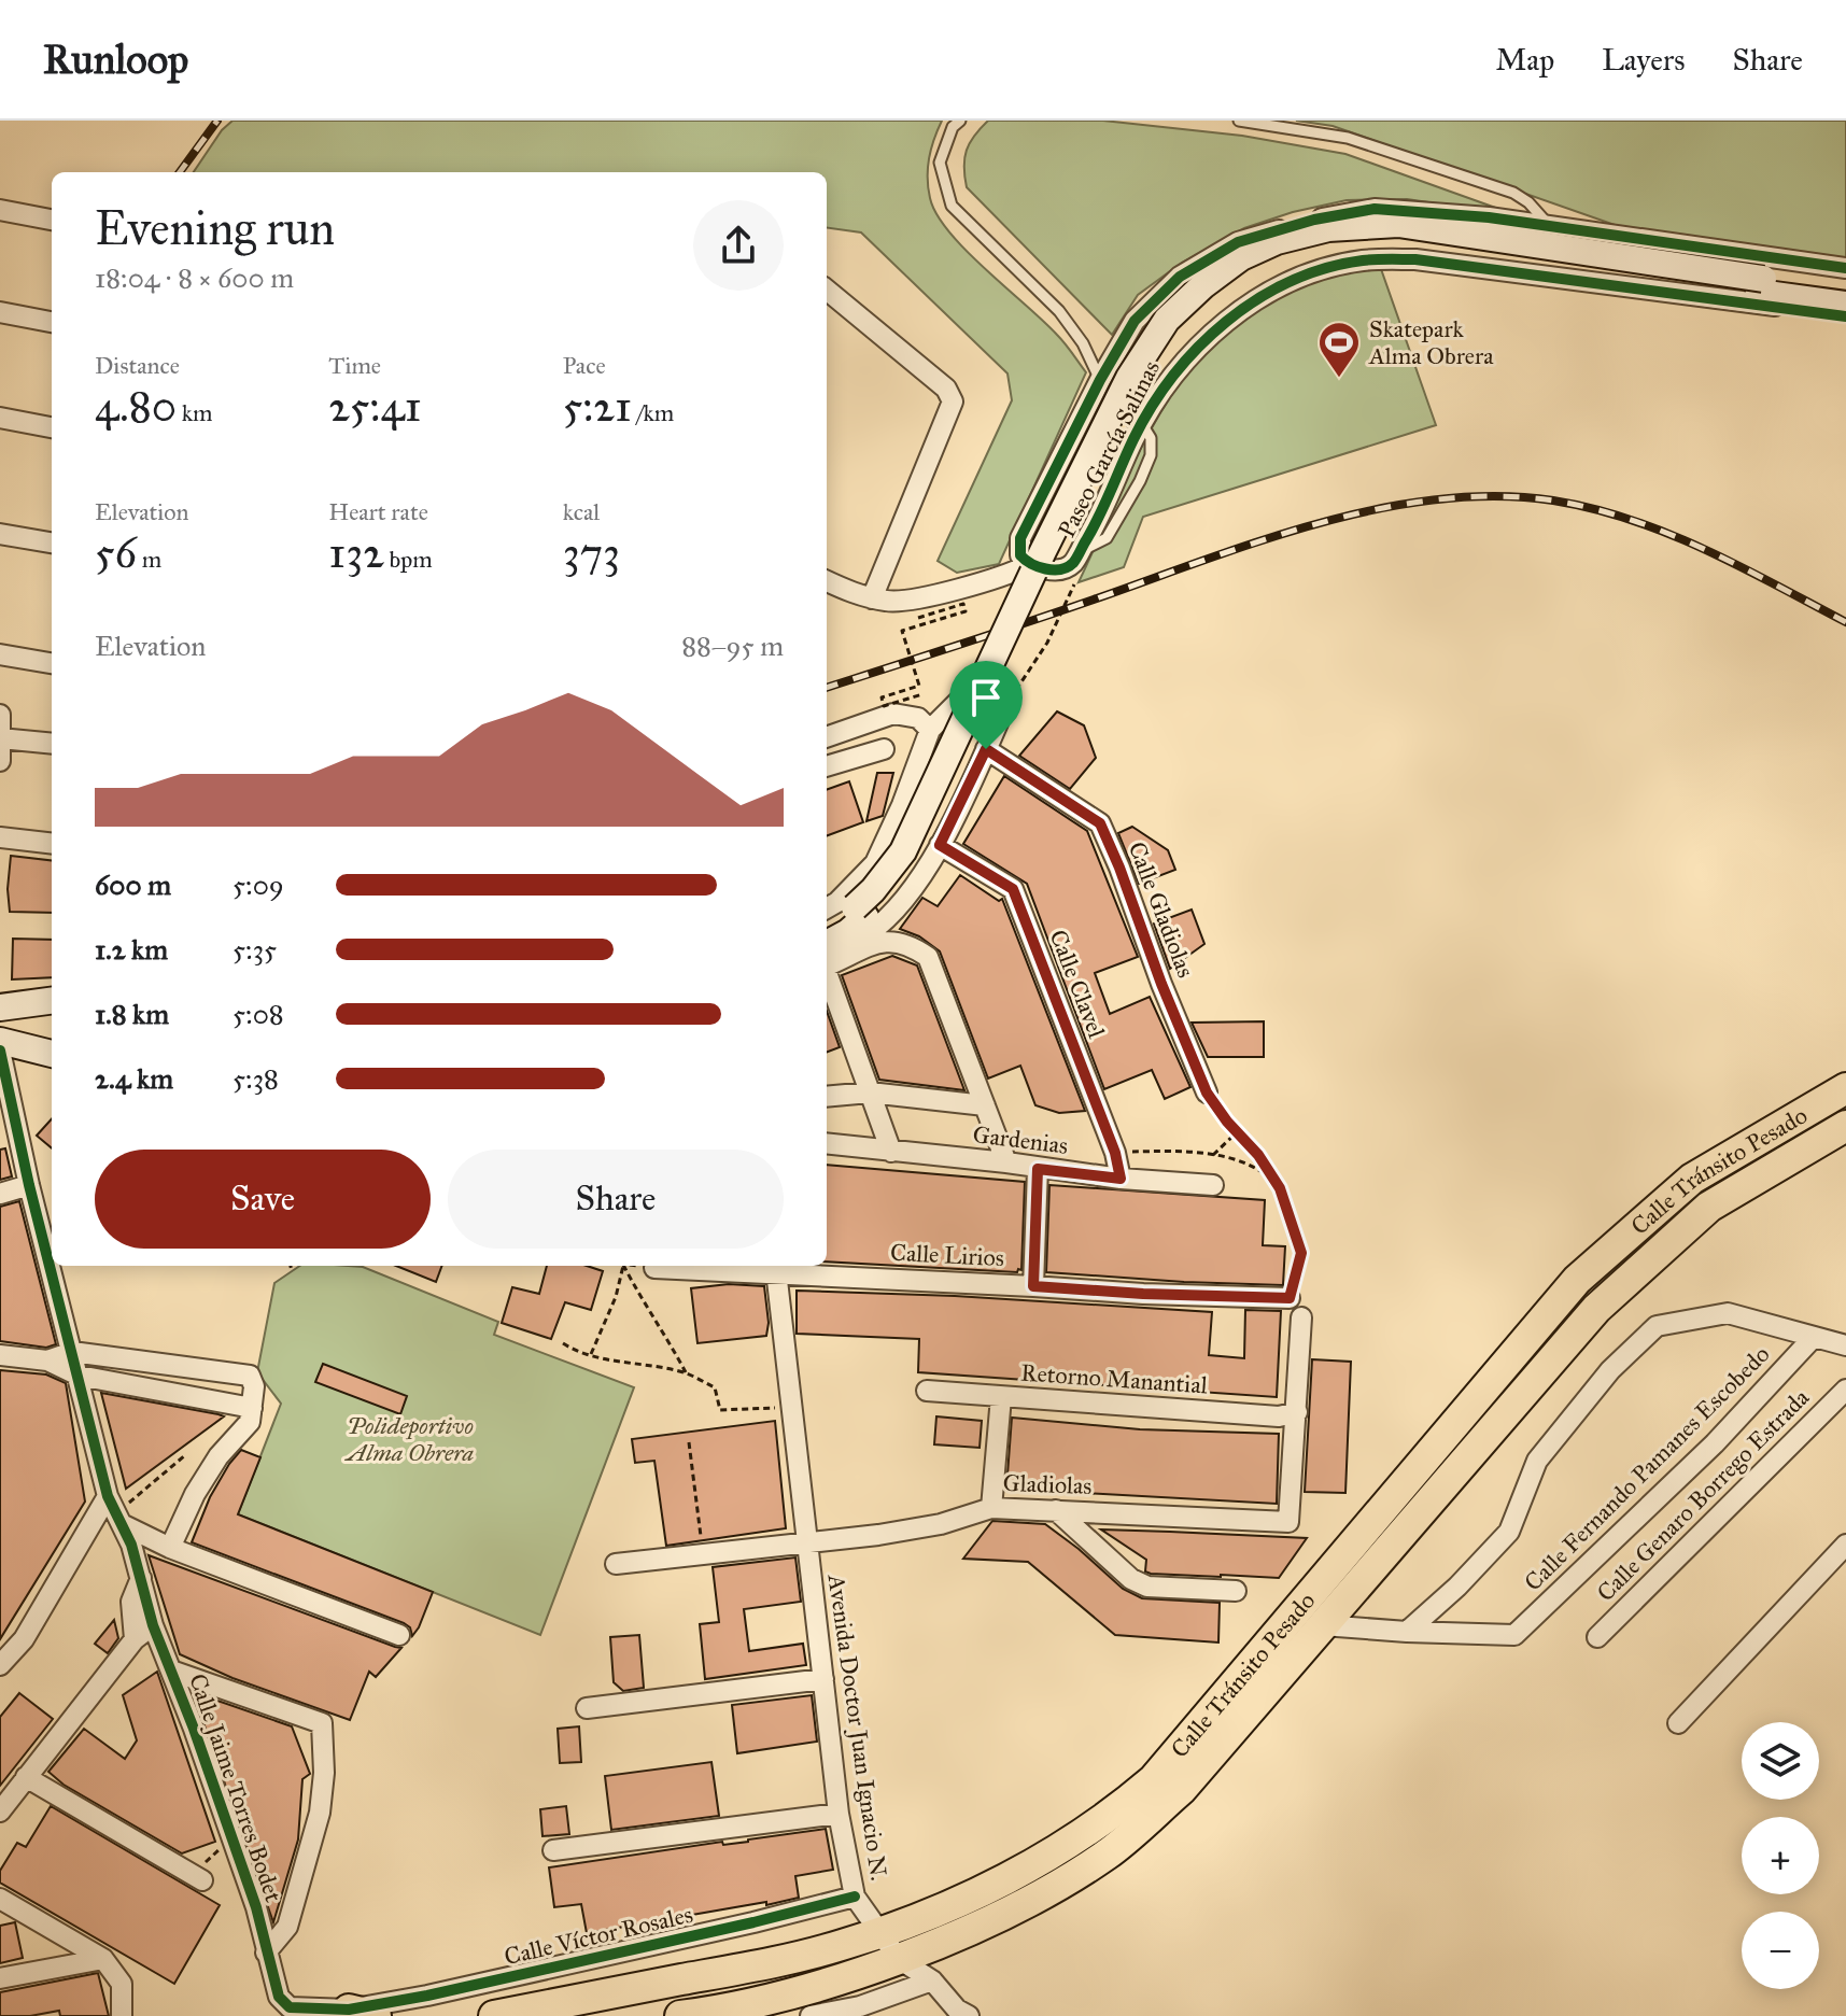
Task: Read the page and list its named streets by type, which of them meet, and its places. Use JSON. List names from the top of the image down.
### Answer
{
  "streets": {
    "main road": ["Paseo García Salinas", "Calle Tránsito Pesado"],
    "street": [
      "Calle Gladiolas",
      "Calle Clavel",
      "Gardenias",
      "Calle Lirios",
      "Retorno Manantial",
      "Calle Fernando Pamanes Escobedo",
      "Gladiolas",
      "Calle Genaro Borrego Estrada",
      "Avenida Doctor Juan Ignacio N.",
      "Calle Jaime Torres Bodet",
      "Calle Víctor Rosales"
    ]
  },
  "crossings": [
    ["Calle Clavel", "Gardenias"],
    ["Calle Tránsito Pesado", "Avenida Doctor Juan Ignacio N."],
    ["Calle Lirios", "Avenida Doctor Juan Ignacio N."],
    ["Retorno Manantial", "Gladiolas"],
    ["Gladiolas", "Avenida Doctor Juan Ignacio N."],
    ["Avenida Doctor Juan Ignacio N.", "Calle Víctor Rosales"],
    ["Calle Jaime Torres Bodet", "Calle Víctor Rosales"]
  ],
  "parks": ["Polideportivo Alma Obrera"],
  "places": {
    "sports": ["Skatepark Alma Obrera"]
  },
  "page": {
    "header": "Runloop",
    "nav": ["Map", "Layers", "Share"],
    "heading": ["Evening run", "18:04 · 8 × 600 m"],
    "stats": [
      ["Distance", "4.80 km"],
      ["Time", "25:41"],
      ["Pace", "5:21 /km"],
      ["Elevation", "56 m"],
      ["Heart rate", "132 bpm"],
      ["kcal", "373"]
    ],
    "chart": ["Elevation", "88–95 m"],
    "list": [
      {
        "name": "600 m",
        "note": "5:09"
      },
      {
        "name": "1.2 km",
        "note": "5:35"
      },
      {
        "name": "1.8 km",
        "note": "5:08"
      },
      {
        "name": "2.4 km",
        "note": "5:38"
      }
    ],
    "buttons": ["Save", "Share"],
    "map_buttons": ["+", "−"]
  }
}
